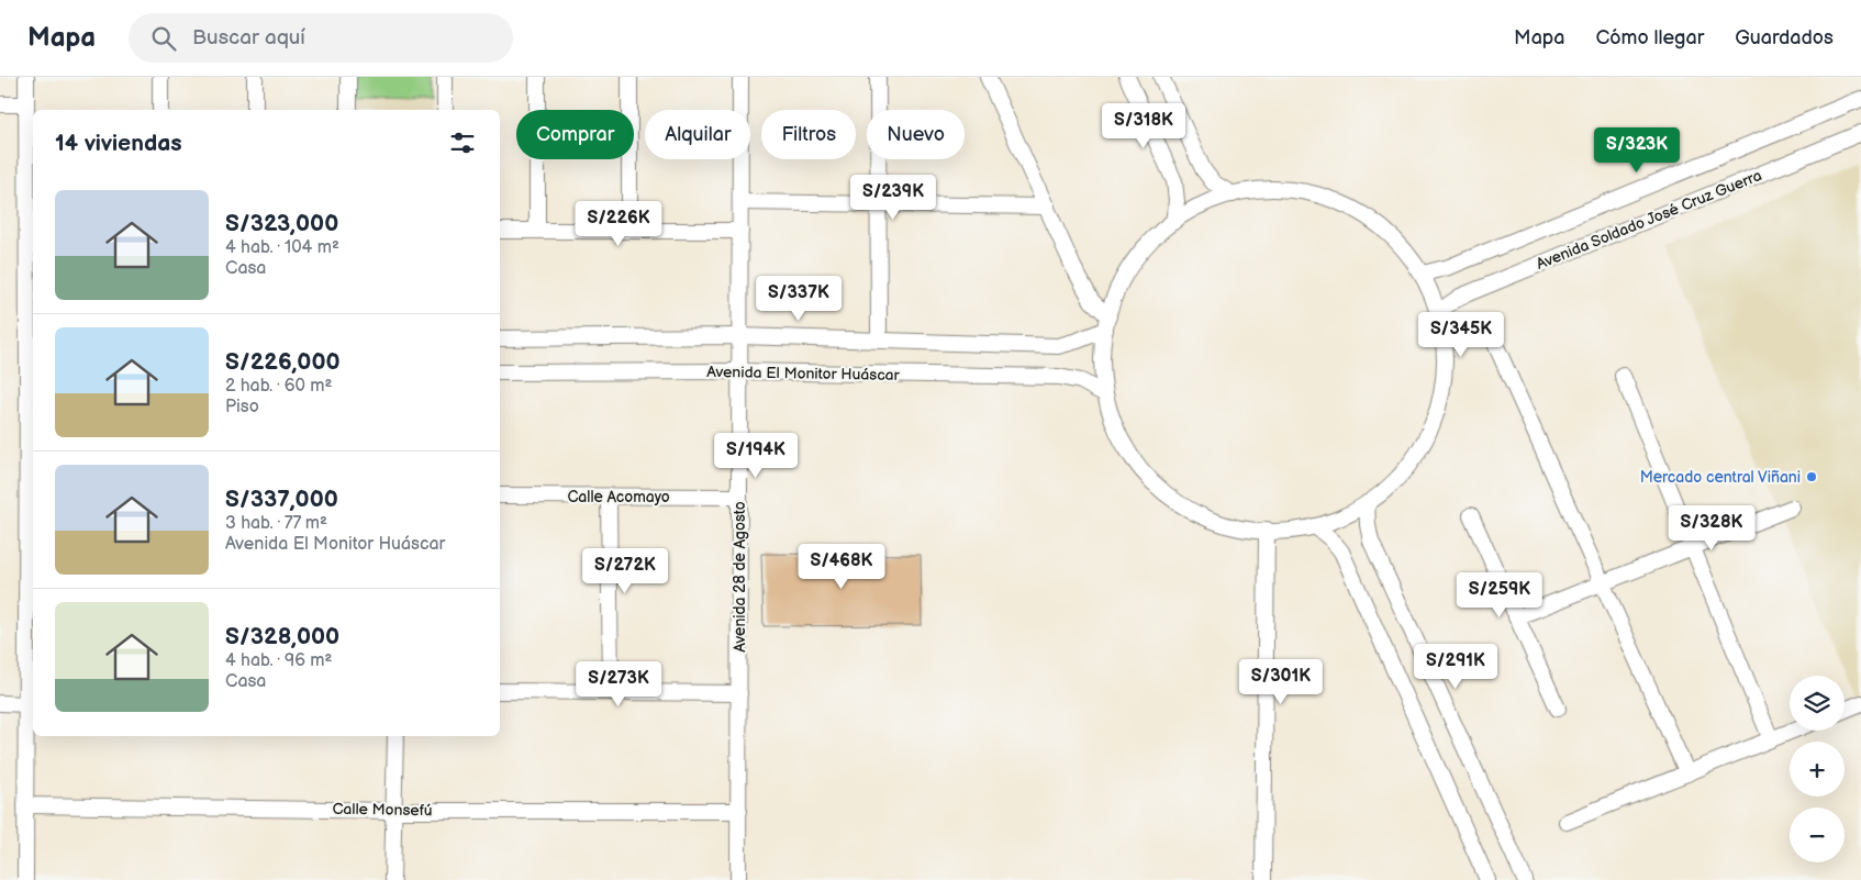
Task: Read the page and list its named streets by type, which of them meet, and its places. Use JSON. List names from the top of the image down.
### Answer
{
  "streets": {
    "street": [
      "Avenida Soldado José Cruz Guerra",
      "Avenida El Monitor Huáscar",
      "Calle Acomayo",
      "Avenida 28 de Agosto",
      "Calle Monsefú"
    ]
  },
  "crossings": [
    ["Avenida El Monitor Huáscar", "Avenida 28 de Agosto"],
    ["Calle Acomayo", "Avenida 28 de Agosto"],
    ["Avenida 28 de Agosto", "Calle Monsefú"]
  ],
  "places": ["Mercado central Viñani"],
  "page": {
    "header": "Mapa",
    "search": "Buscar aquí",
    "nav": ["Mapa", "Cómo llegar", "Guardados"],
    "price": [
      "S/318K",
      "S/323K",
      "S/239K",
      "S/226K",
      "S/337K",
      "S/345K",
      "S/194K",
      "S/328K",
      "S/468K",
      "S/272K",
      "S/259K",
      "S/291K",
      "S/301K",
      "S/273K"
    ],
    "chip": [
      "Comprar",
      "Alquilar",
      "Filtros",
      "Nuevo"
    ],
    "heading": "14 viviendas",
    "list": [
      {
        "name": "S/323,000",
        "note": "4 hab. · 104 m² · Casa"
      },
      {
        "name": "S/226,000",
        "note": "2 hab. · 60 m² · Piso"
      },
      {
        "name": "S/337,000",
        "note": "3 hab. · 77 m² · Avenida El Monitor Huáscar"
      },
      {
        "name": "S/328,000",
        "note": "4 hab. · 96 m² · Casa"
      }
    ],
    "map_buttons": ["+", "−"]
  }
}
